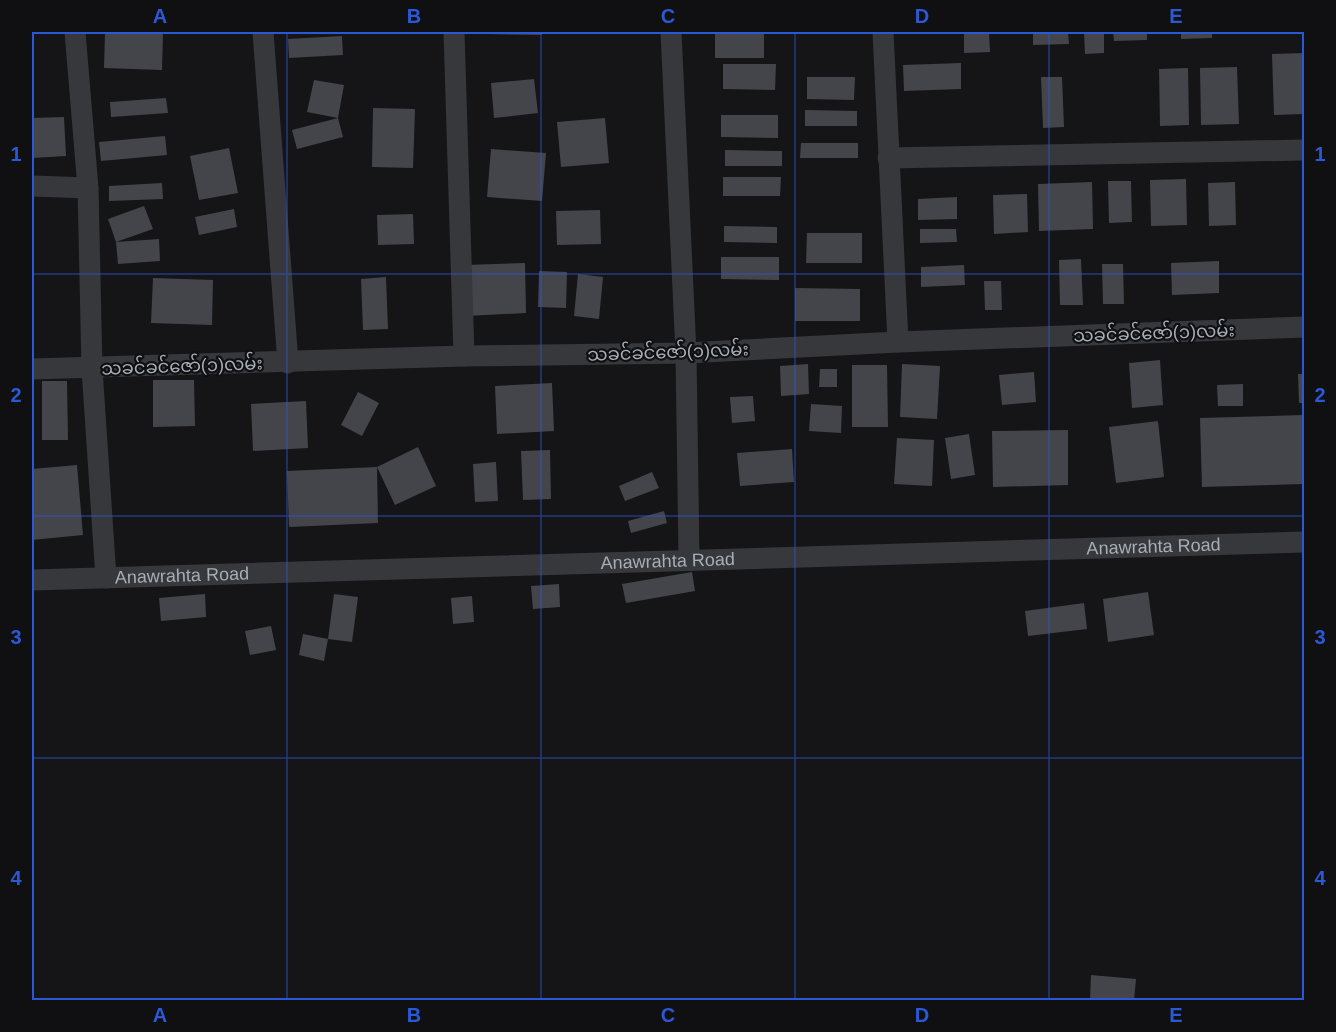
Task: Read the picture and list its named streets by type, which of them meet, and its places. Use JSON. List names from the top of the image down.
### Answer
{
  "streets": {
    "street": ["သခင်ခင်ဇော်(၁)လမ်း", "Anawrahta Road"]
  },
  "grid": {
    "columns": [
      "A",
      "B",
      "C",
      "D",
      "E"
    ],
    "rows": [
      "1",
      "2",
      "3",
      "4"
    ]
  }
}
